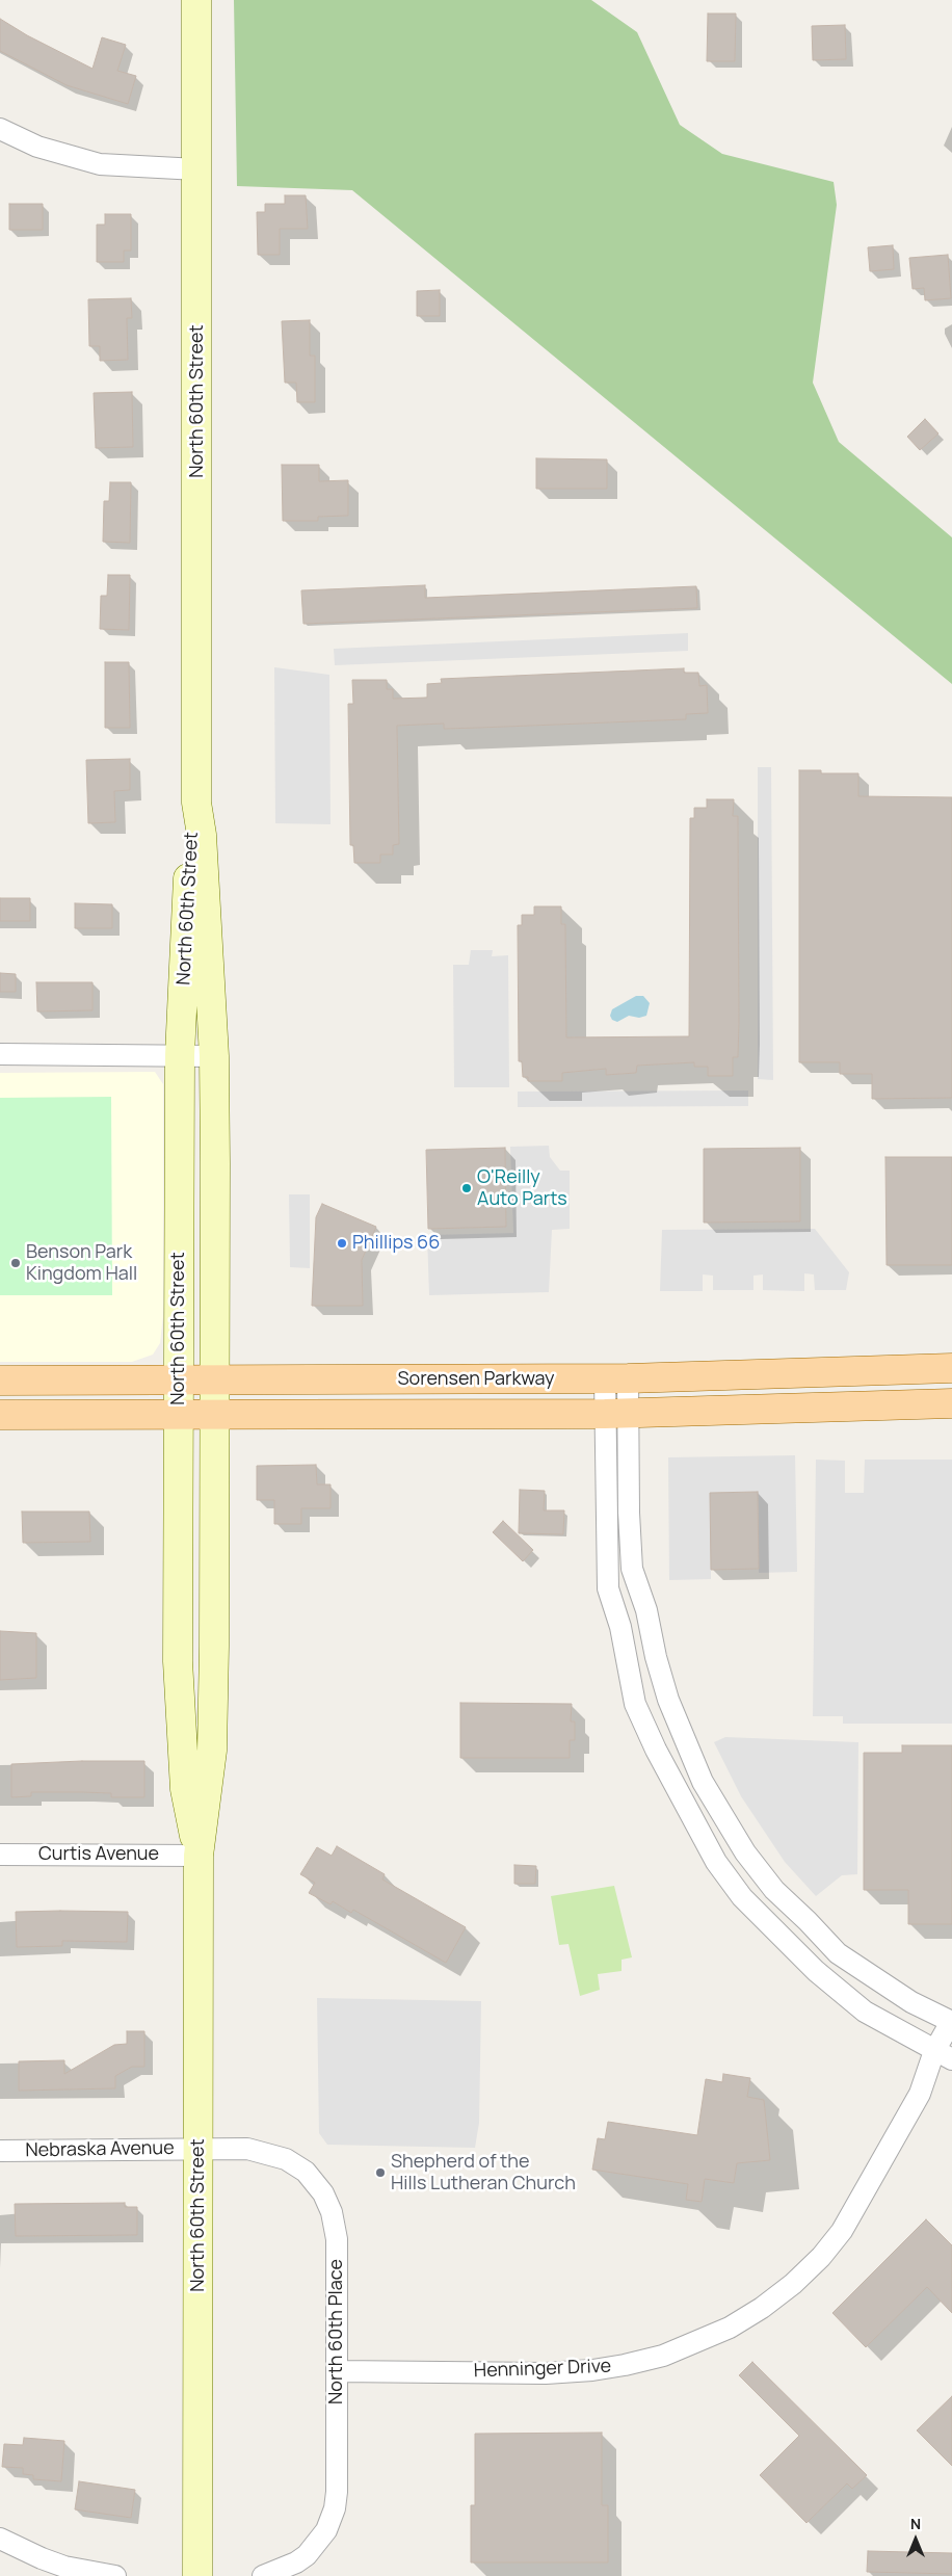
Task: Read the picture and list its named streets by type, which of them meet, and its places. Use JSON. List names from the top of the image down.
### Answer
{
  "streets": {
    "main road": ["North 60th Street", "Sorensen Parkway"],
    "street": [
      "Curtis Avenue",
      "Nebraska Avenue",
      "North 60th Place",
      "Henninger Drive"
    ]
  },
  "crossings": [
    ["North 60th Street", "Sorensen Parkway"],
    ["North 60th Street", "Curtis Avenue"],
    ["North 60th Street", "Nebraska Avenue"],
    ["North 60th Street", "North 60th Place"],
    ["Nebraska Avenue", "North 60th Place"],
    ["North 60th Place", "Henninger Drive"]
  ],
  "places": [
    "O'Reilly Auto Parts",
    "Phillips 66",
    "Benson Park Kingdom Hall",
    "Shepherd of the Hills Lutheran Church"
  ],
  "north": "top"
}
